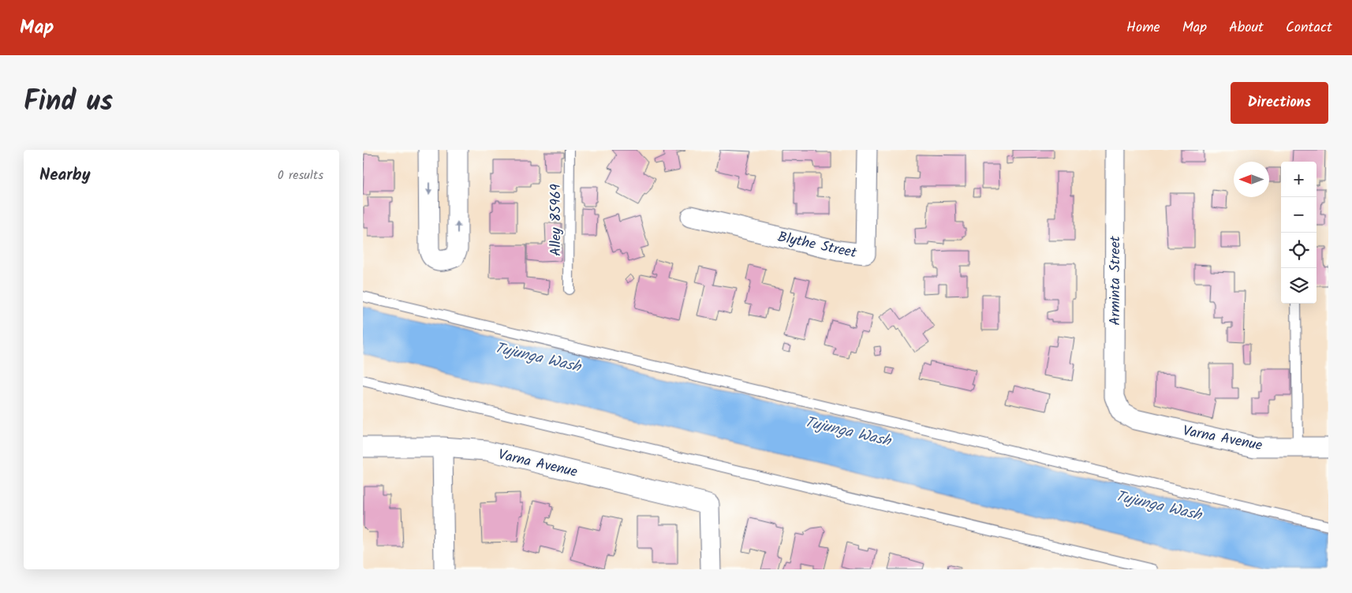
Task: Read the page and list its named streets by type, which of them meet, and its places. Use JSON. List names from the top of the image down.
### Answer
{
  "streets": {
    "street": ["Blythe Street", "Arminta Street", "Varna Avenue"],
    "lane": ["Alley 85969"]
  },
  "crossings": [
    ["Arminta Street", "Varna Avenue"]
  ],
  "water": ["Tujunga Wash"],
  "north": "left",
  "page": {
    "header": "Map",
    "nav": [
      "Home",
      "Map",
      "About",
      "Contact"
    ],
    "title": "Find us",
    "buttons": "Directions",
    "heading": ["Nearby", "0 results"],
    "map_buttons": ["+", "−"]
  }
}
